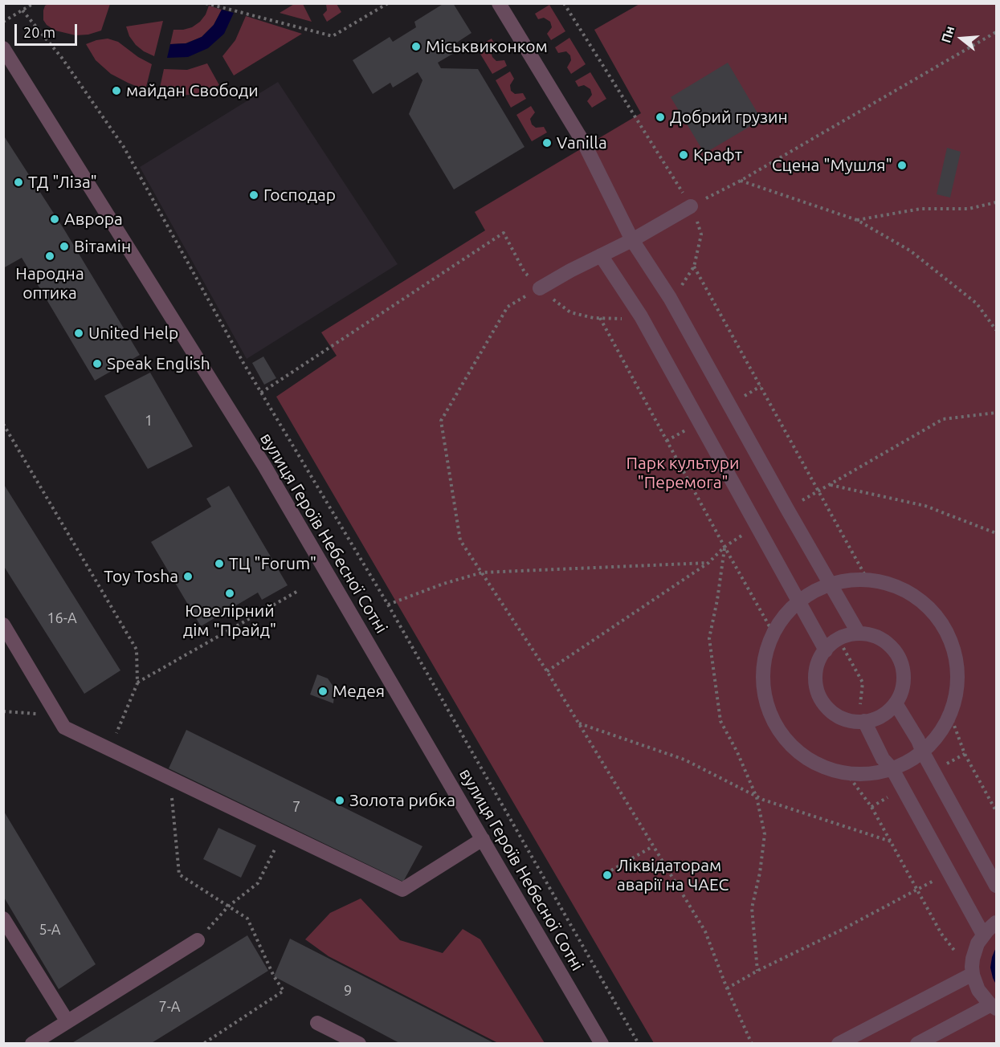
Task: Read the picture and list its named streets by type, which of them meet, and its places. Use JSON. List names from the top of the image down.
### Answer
{
  "streets": {
    "street": ["вулиця Героїв Небесної Сотні"]
  },
  "parks": ["Парк культури \"Перемога\""],
  "places": [
    "Міськвиконком",
    "майдан Свободи",
    "Добрий грузин",
    "Vanilla",
    "Крафт",
    "Сцена \"Мушля\"",
    "ТД \"Ліза\"",
    "Господар",
    "Аврора",
    "Вітамін",
    "Народна оптика",
    "United Help",
    "Speak English",
    "ТЦ \"Forum\"",
    "Toy Tosha",
    "Ювелірний дім \"Прайд\"",
    "Медея",
    "Золота рибка",
    "Ліквідаторам аварії на ЧАЕС"
  ],
  "house_numbers": [
    "1",
    "16-А",
    "7",
    "5-А",
    "9",
    "7-А"
  ],
  "scale_bar": "20 m",
  "north": "left"
}
